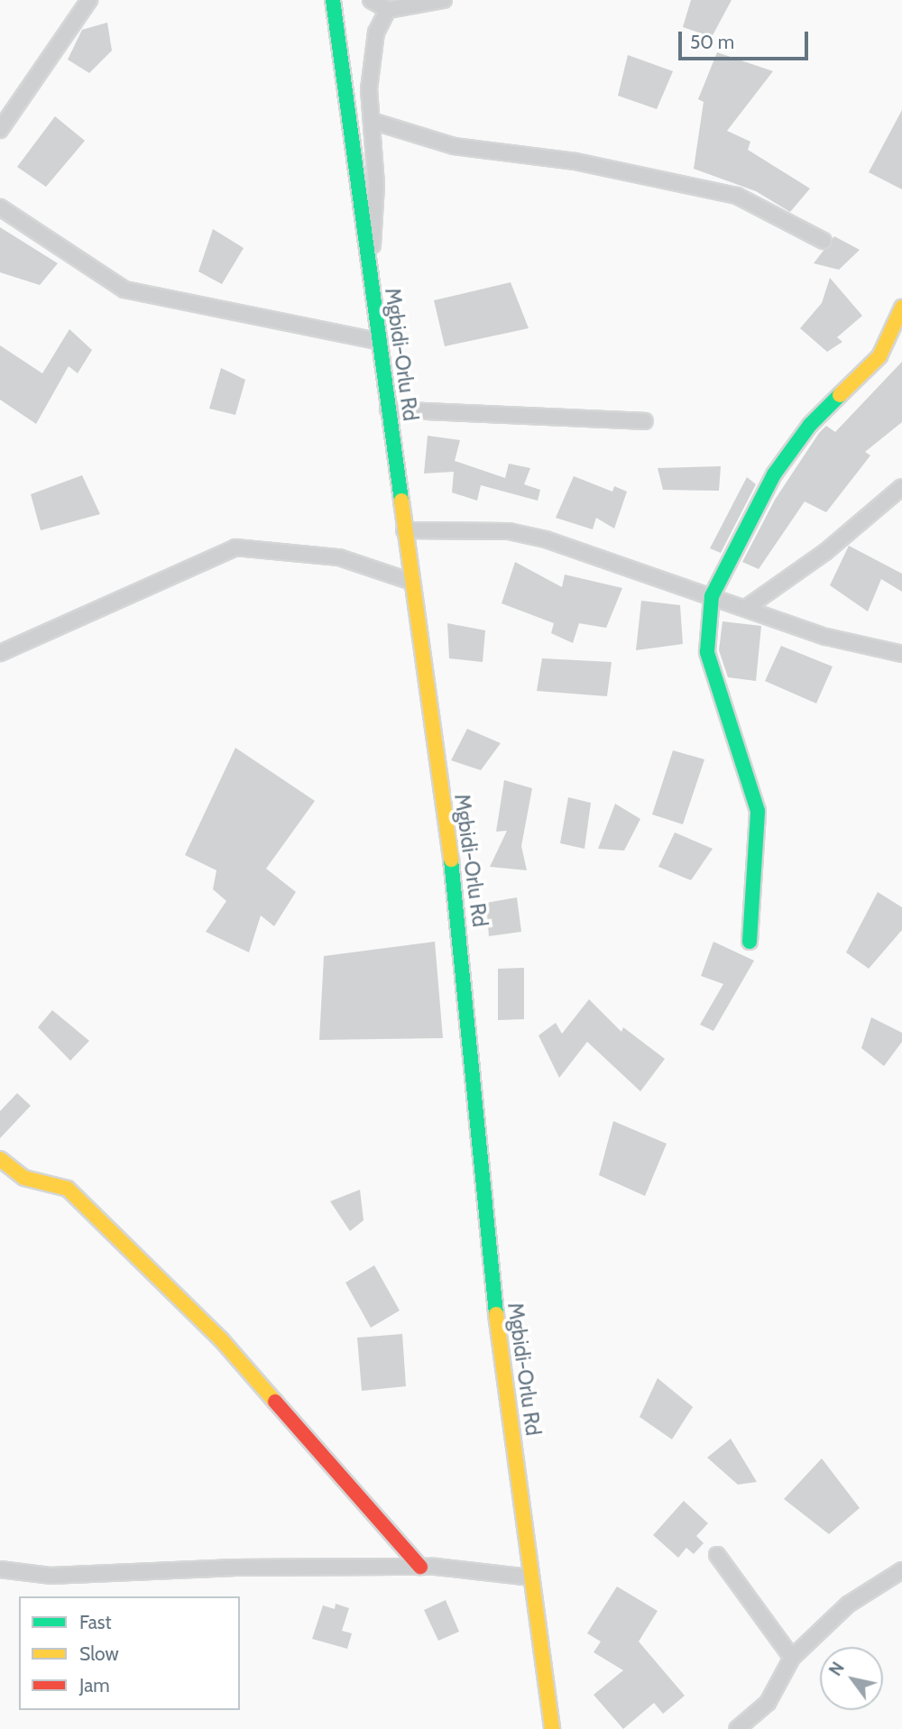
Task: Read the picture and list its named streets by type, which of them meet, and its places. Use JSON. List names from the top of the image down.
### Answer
{
  "streets": {
    "main road": ["Mgbidi-Orlu Rd"]
  },
  "legend": ["Fast", "Slow", "Jam"],
  "scale_bar": "50 m",
  "north": "top left"
}
